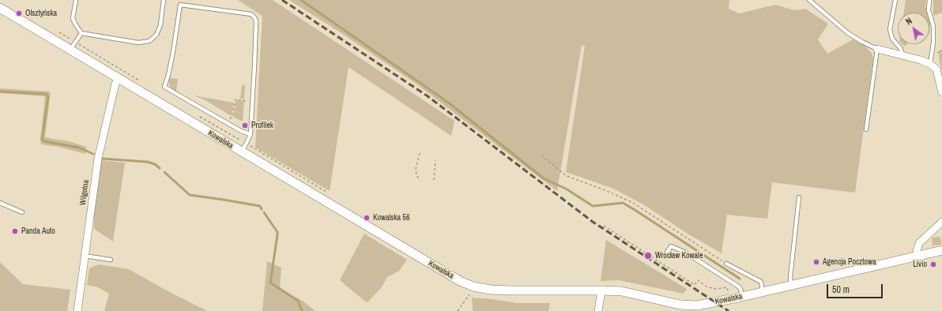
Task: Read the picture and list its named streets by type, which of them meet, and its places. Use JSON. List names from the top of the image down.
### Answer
{
  "streets": {
    "street": ["Kowalska", "Wilgotna"]
  },
  "crossings": [
    ["Kowalska", "Wilgotna"]
  ],
  "places": [
    "Olsztyńska",
    "Profilek",
    "Kowalska 56",
    "Panda Auto",
    "Wrocław Kowale",
    "Agencja Pocztowa",
    "Livio"
  ],
  "scale_bar": "50 m",
  "north": "top left"
}
